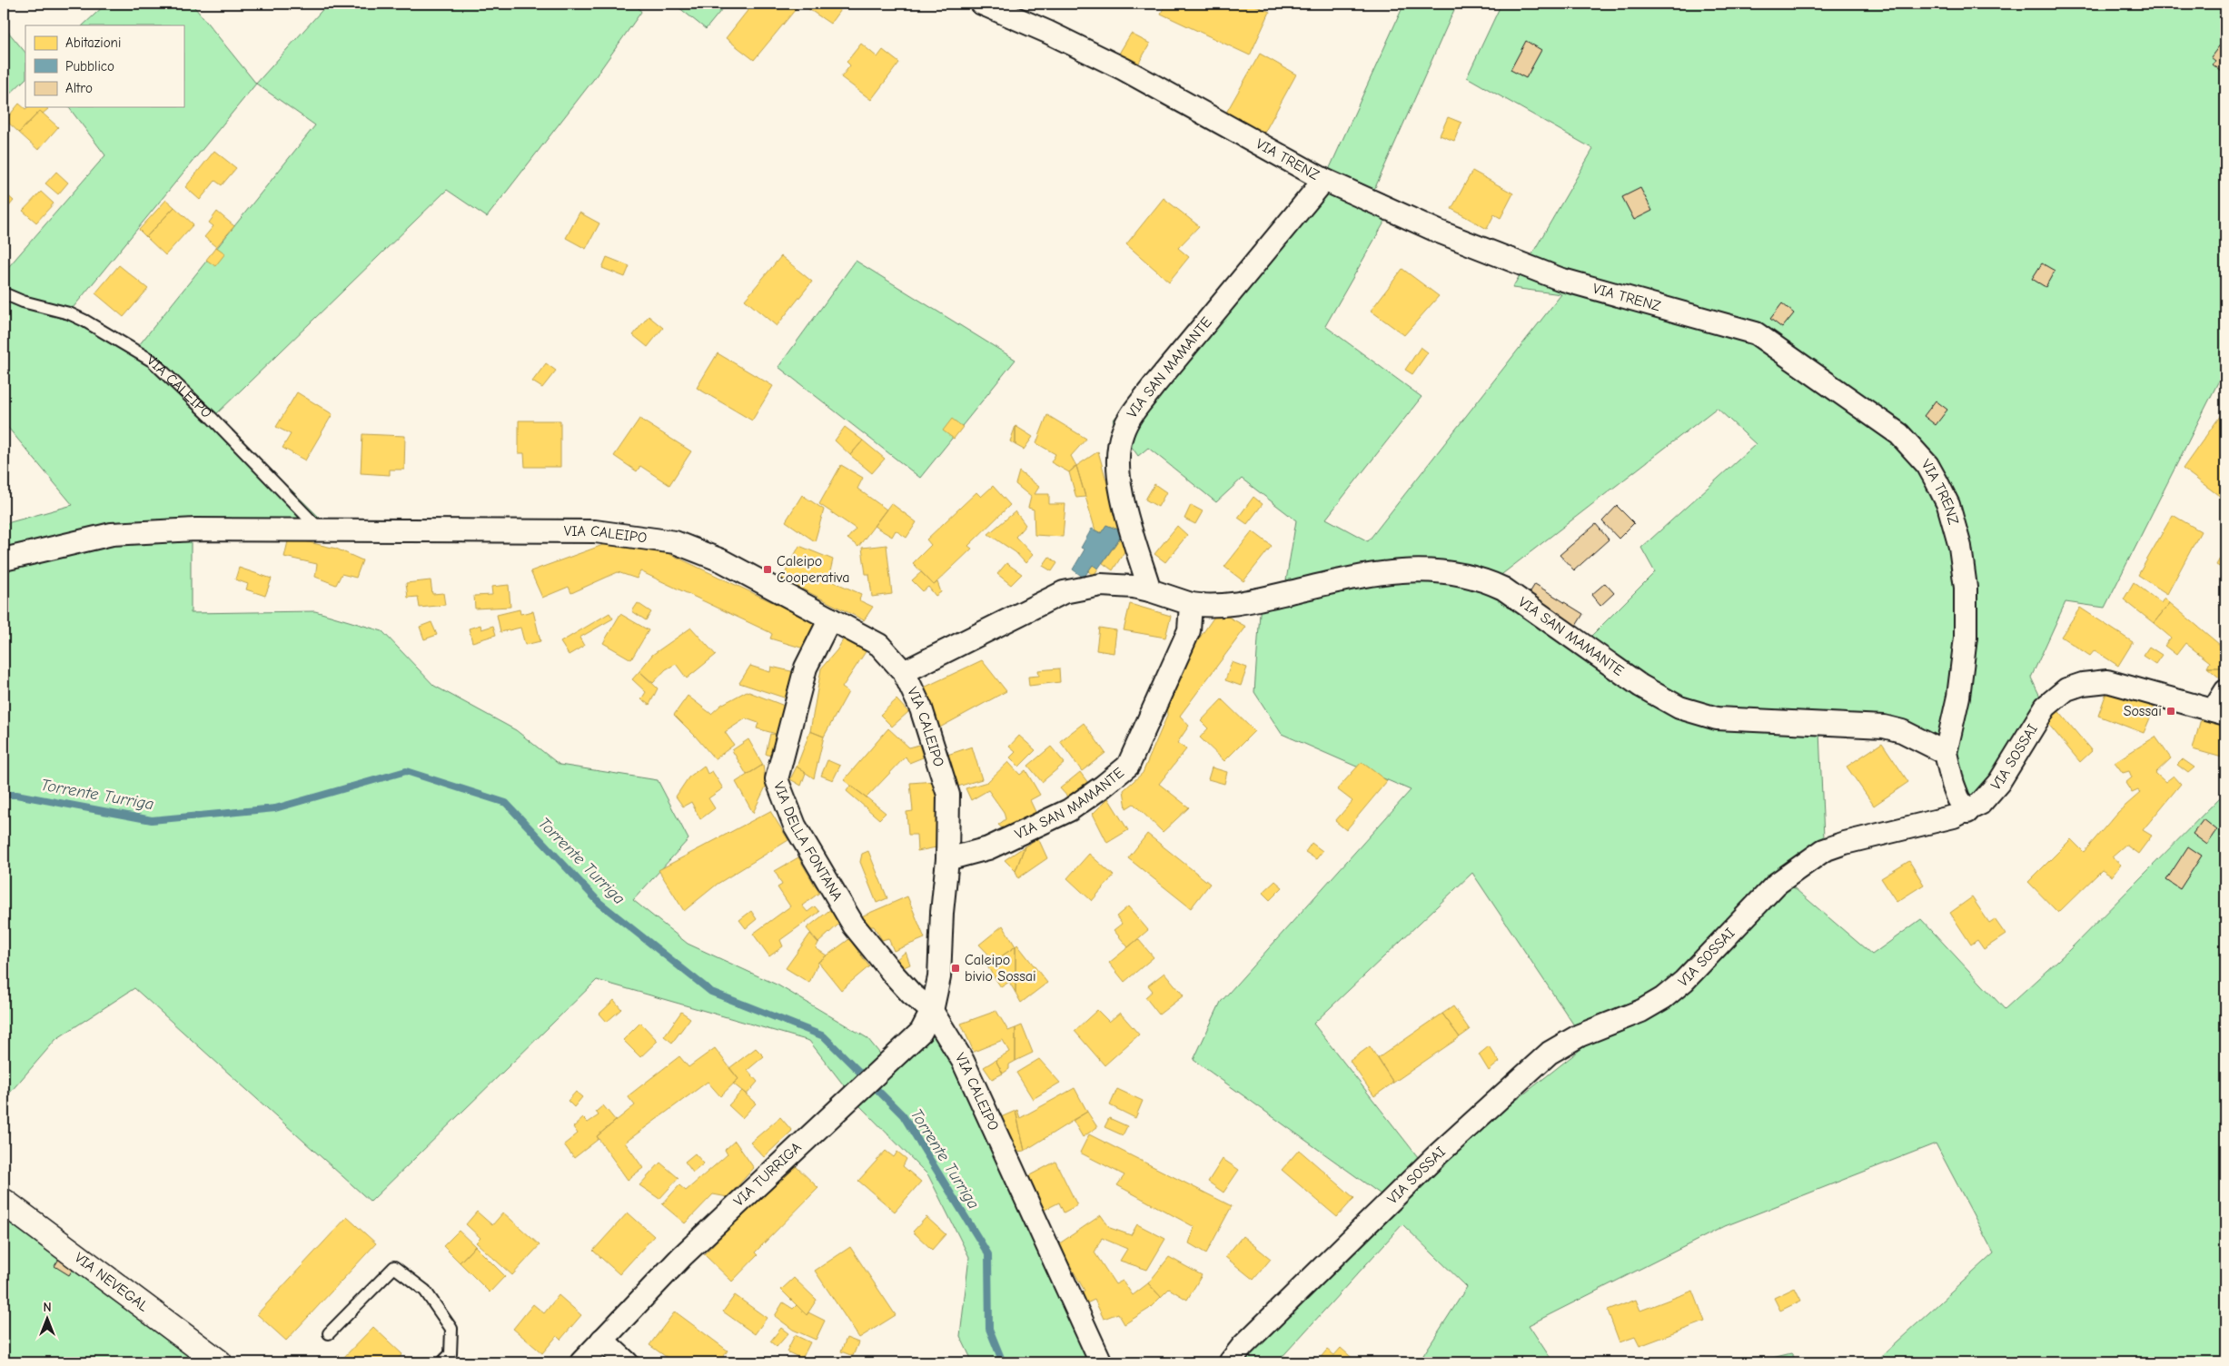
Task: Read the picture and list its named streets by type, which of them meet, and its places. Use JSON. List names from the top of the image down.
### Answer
{
  "streets": {
    "main road": ["VIA NEVEGAL"],
    "street": [
      "VIA TRENZ",
      "VIA SAN MAMANTE",
      "VIA CALEIPO",
      "VIA SOSSAI",
      "VIA DELLA FONTANA",
      "VIA TURRIGA"
    ]
  },
  "crossings": [
    ["VIA TRENZ", "VIA SAN MAMANTE"],
    ["VIA TRENZ", "VIA SOSSAI"],
    ["VIA SAN MAMANTE", "VIA CALEIPO"],
    ["VIA CALEIPO", "VIA DELLA FONTANA"],
    ["VIA CALEIPO", "VIA TURRIGA"],
    ["VIA DELLA FONTANA", "VIA TURRIGA"]
  ],
  "water": ["Torrente Turriga"],
  "places": {
    "transit": ["Caleipo Cooperativa", "Sossai", "Caleipo bivio Sossai"]
  },
  "legend": ["Abitazioni", "Pubblico", "Altro"],
  "north": "top"
}
